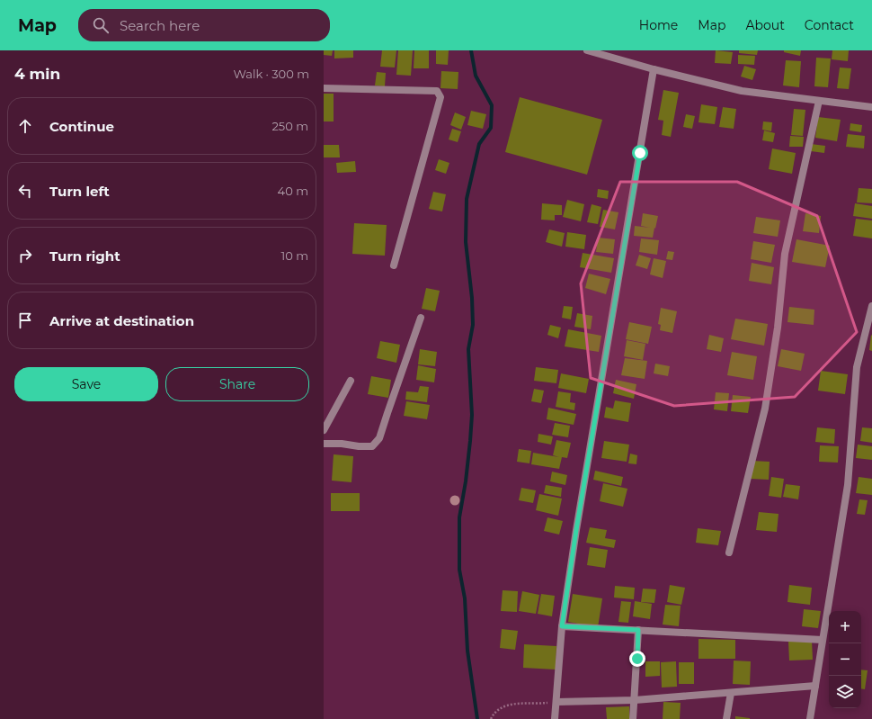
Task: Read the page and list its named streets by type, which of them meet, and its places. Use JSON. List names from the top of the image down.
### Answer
{
  "page": {
    "header": "Map",
    "search": "Search here",
    "nav": [
      "Home",
      "Map",
      "About",
      "Contact"
    ],
    "heading": ["4 min", "Walk · 300 m"],
    "list": [
      ["Continue", "250 m"],
      ["Turn left", "40 m"],
      ["Turn right", "10 m"],
      "Arrive at destination"
    ],
    "buttons": ["Save", "Share"],
    "map_buttons": ["+", "−"]
  }
}
